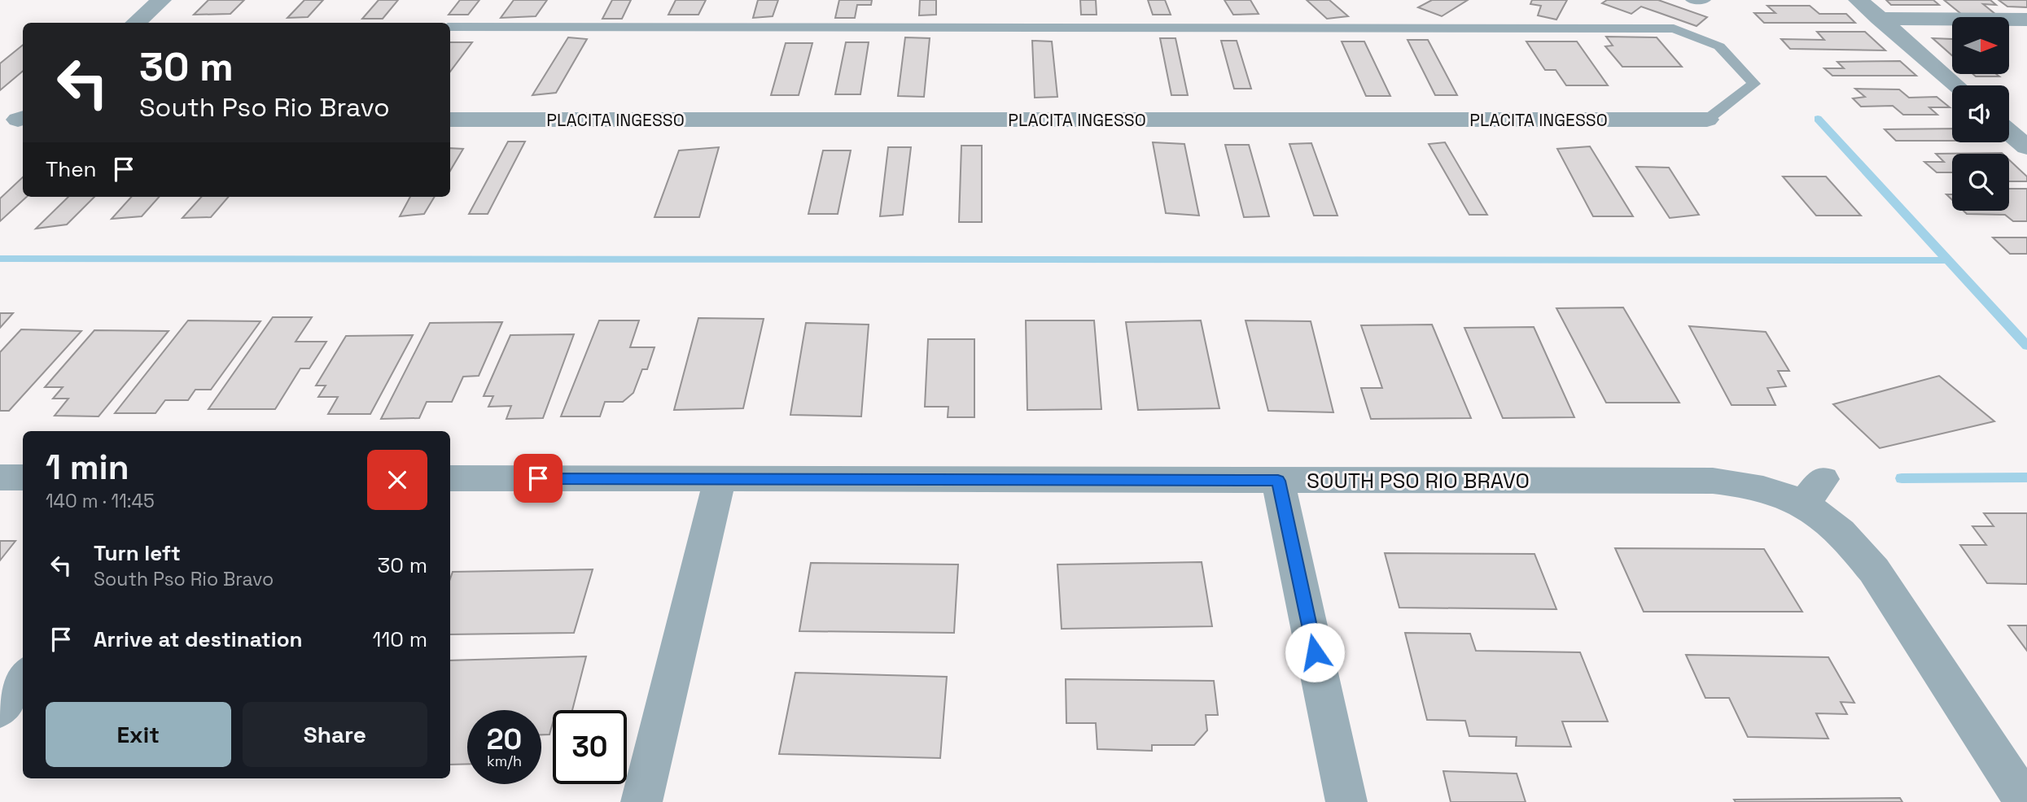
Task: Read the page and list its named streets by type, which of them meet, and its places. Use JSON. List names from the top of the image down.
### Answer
{
  "streets": {
    "street": ["PLACITA INGESSO", "SOUTH PSO RIO BRAVO"]
  },
  "north": "right",
  "page": {
    "turn": ["30 m", "South Pso Rio Bravo"],
    "then": "Then",
    "heading": ["1 min", "140 m · 11:45"],
    "list": [
      {
        "name": "Turn left",
        "note": "South Pso Rio Bravo",
        "value": "30 m"
      },
      {
        "name": "Arrive at destination",
        "value": "110 m"
      }
    ],
    "buttons": ["Exit", "Share"],
    "speed": "20 km/h",
    "limit": "30"
  }
}
